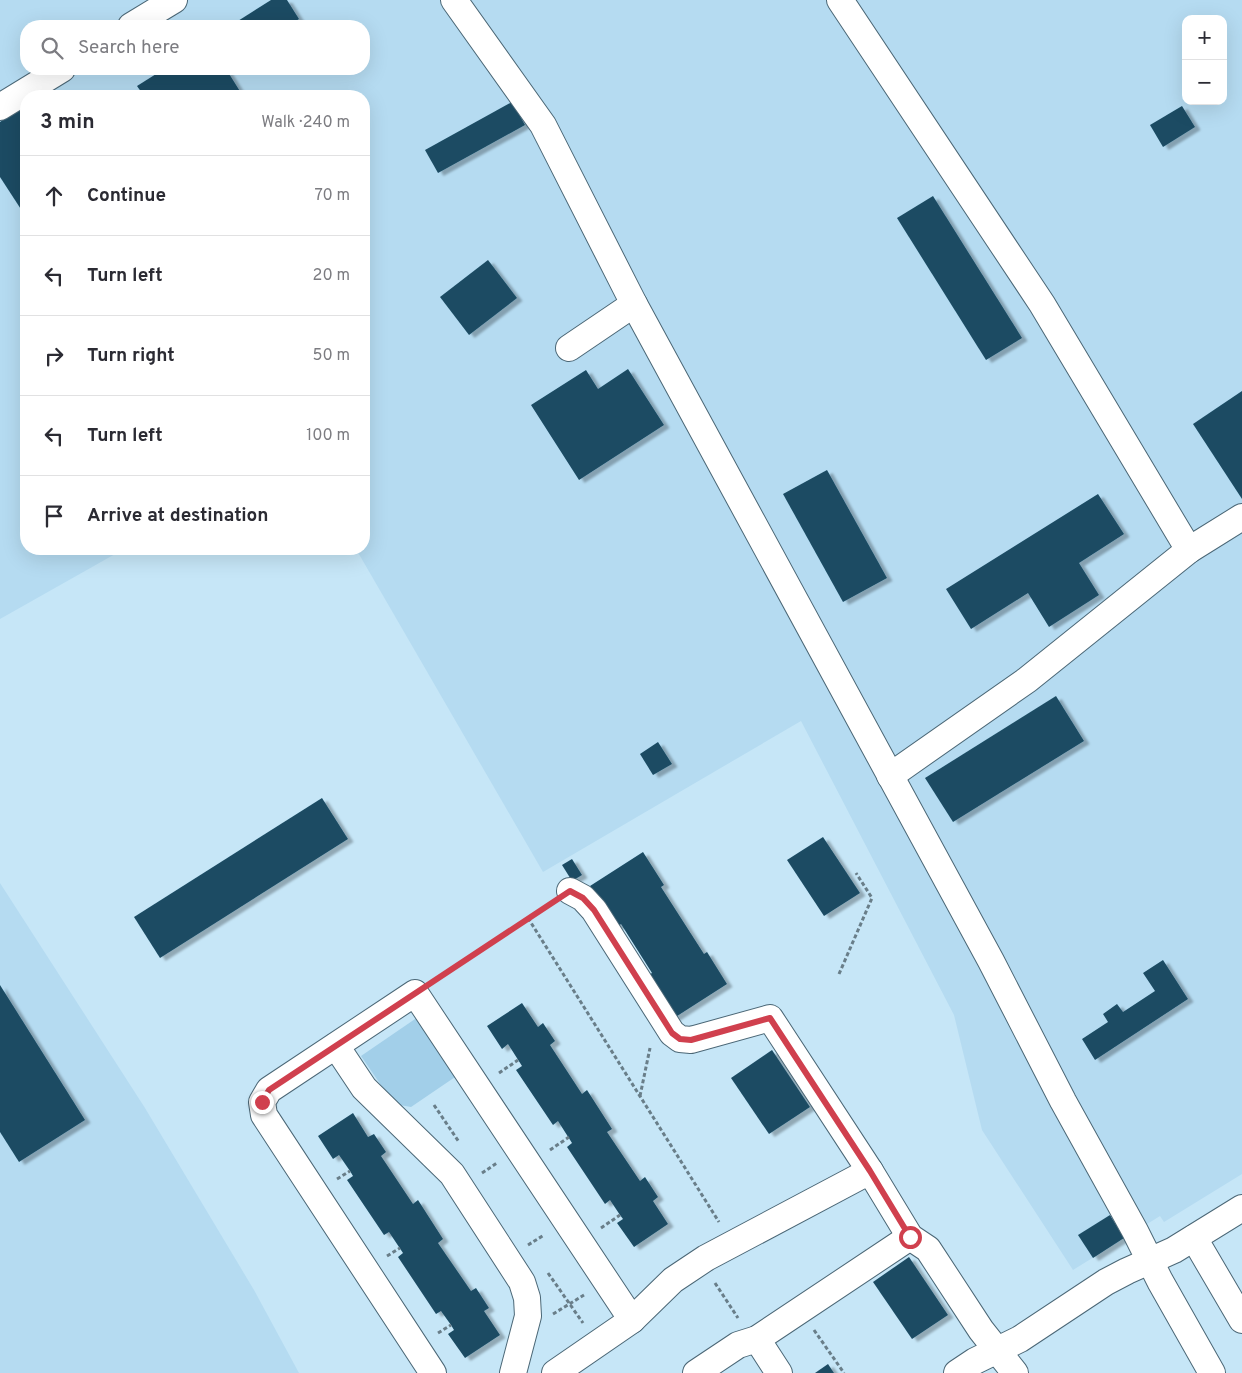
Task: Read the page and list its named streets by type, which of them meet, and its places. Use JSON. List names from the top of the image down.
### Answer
{
  "page": {
    "map_buttons": ["+", "−"],
    "search": "Search here",
    "heading": ["3 min", "Walk · 240 m"],
    "list": [
      ["Continue", "70 m"],
      ["Turn left", "20 m"],
      ["Turn right", "50 m"],
      ["Turn left", "100 m"],
      "Arrive at destination"
    ]
  }
}
